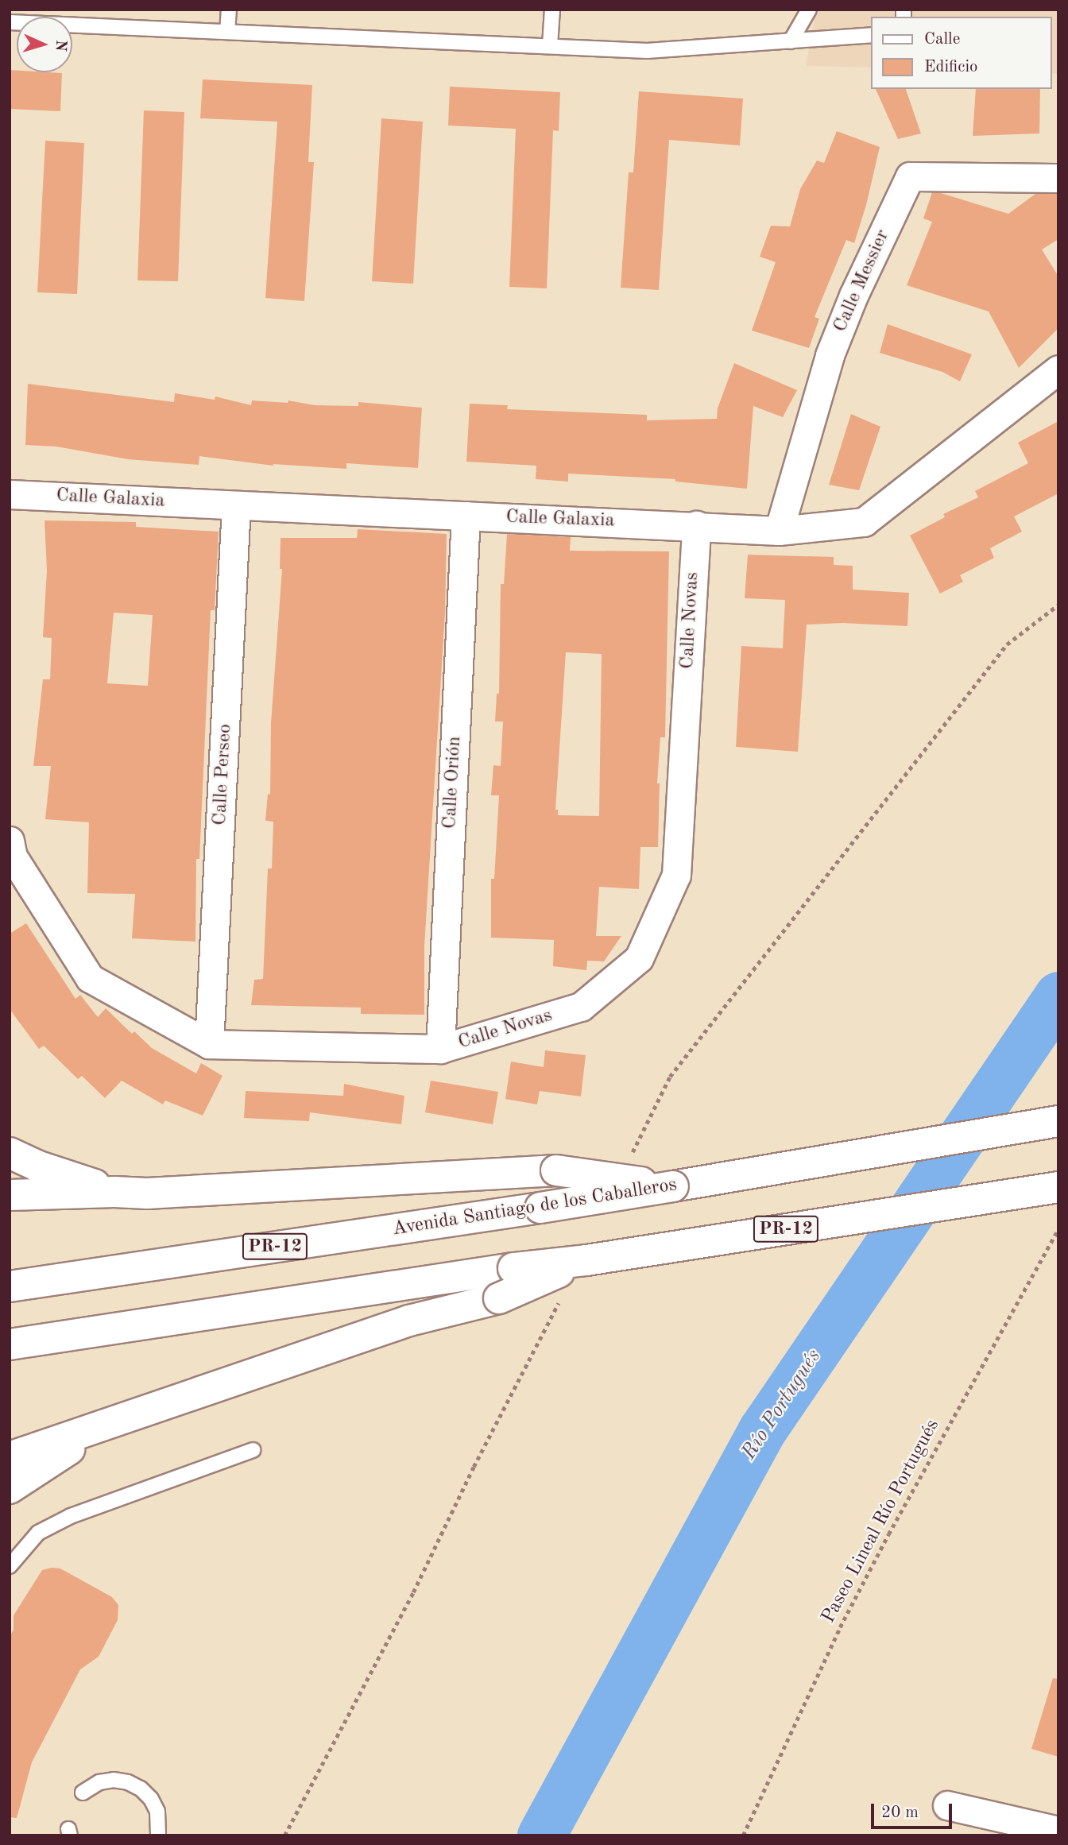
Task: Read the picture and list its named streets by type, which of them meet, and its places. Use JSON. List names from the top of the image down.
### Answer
{
  "streets": {
    "highway": ["Avenida Santiago de los Caballeros", "PR-12"],
    "street": [
      "Calle Messier",
      "Calle Galaxia",
      "Calle Novas",
      "Calle Perseo",
      "Calle Orión"
    ],
    "path": ["Paseo Lineal Río Portugués"]
  },
  "crossings": [
    ["Calle Messier", "Calle Galaxia"],
    ["Calle Galaxia", "Calle Novas"],
    ["Calle Galaxia", "Calle Perseo"],
    ["Calle Galaxia", "Calle Orión"],
    ["Calle Novas", "Calle Perseo"],
    ["Calle Novas", "Calle Orión"]
  ],
  "water": ["Río Portugués"],
  "legend": ["Calle", "Edificio"],
  "scale_bar": "20 m",
  "north": "right"
}
